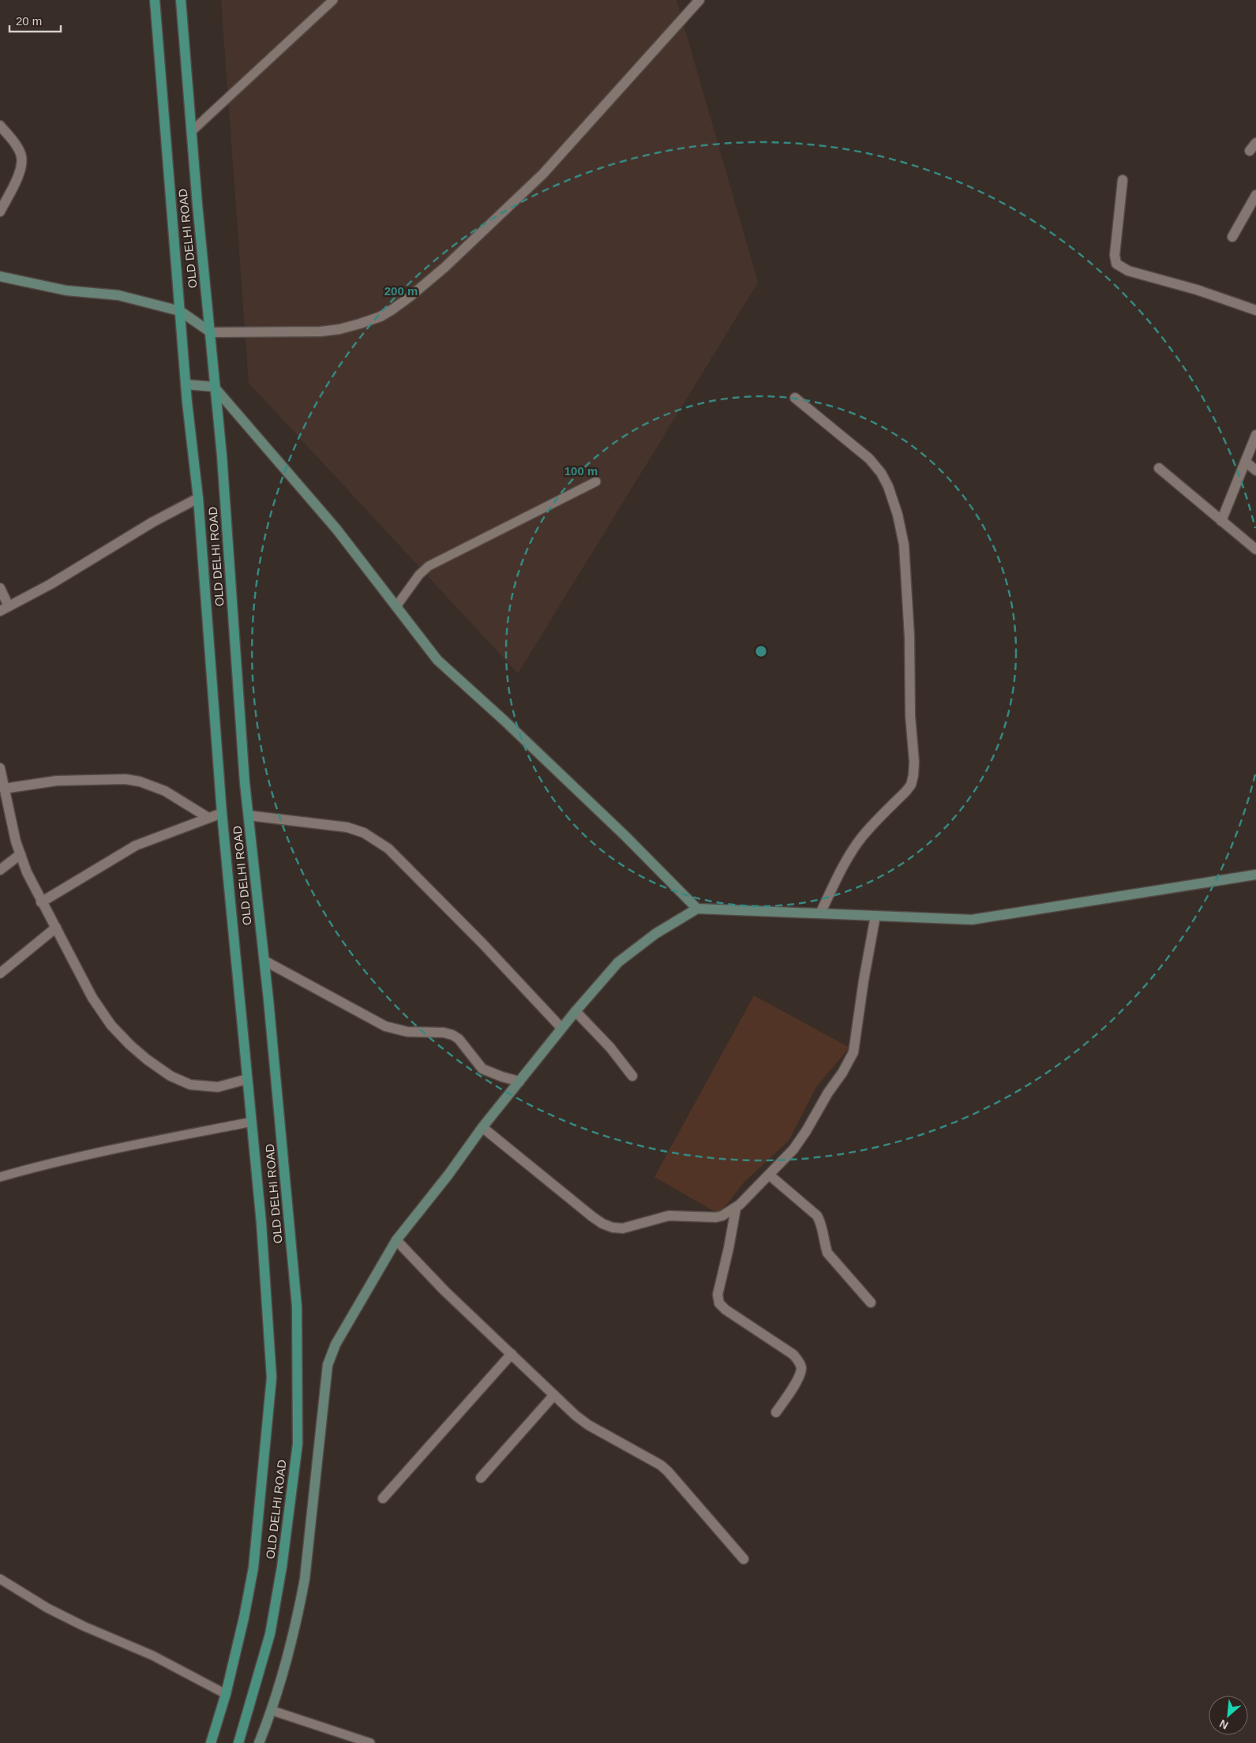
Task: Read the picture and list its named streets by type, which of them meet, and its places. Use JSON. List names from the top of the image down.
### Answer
{
  "streets": {
    "main road": ["OLD DELHI ROAD"]
  },
  "scale_bar": "20 m",
  "north": "bottom left",
  "rings": ["200 m", "100 m"]
}
